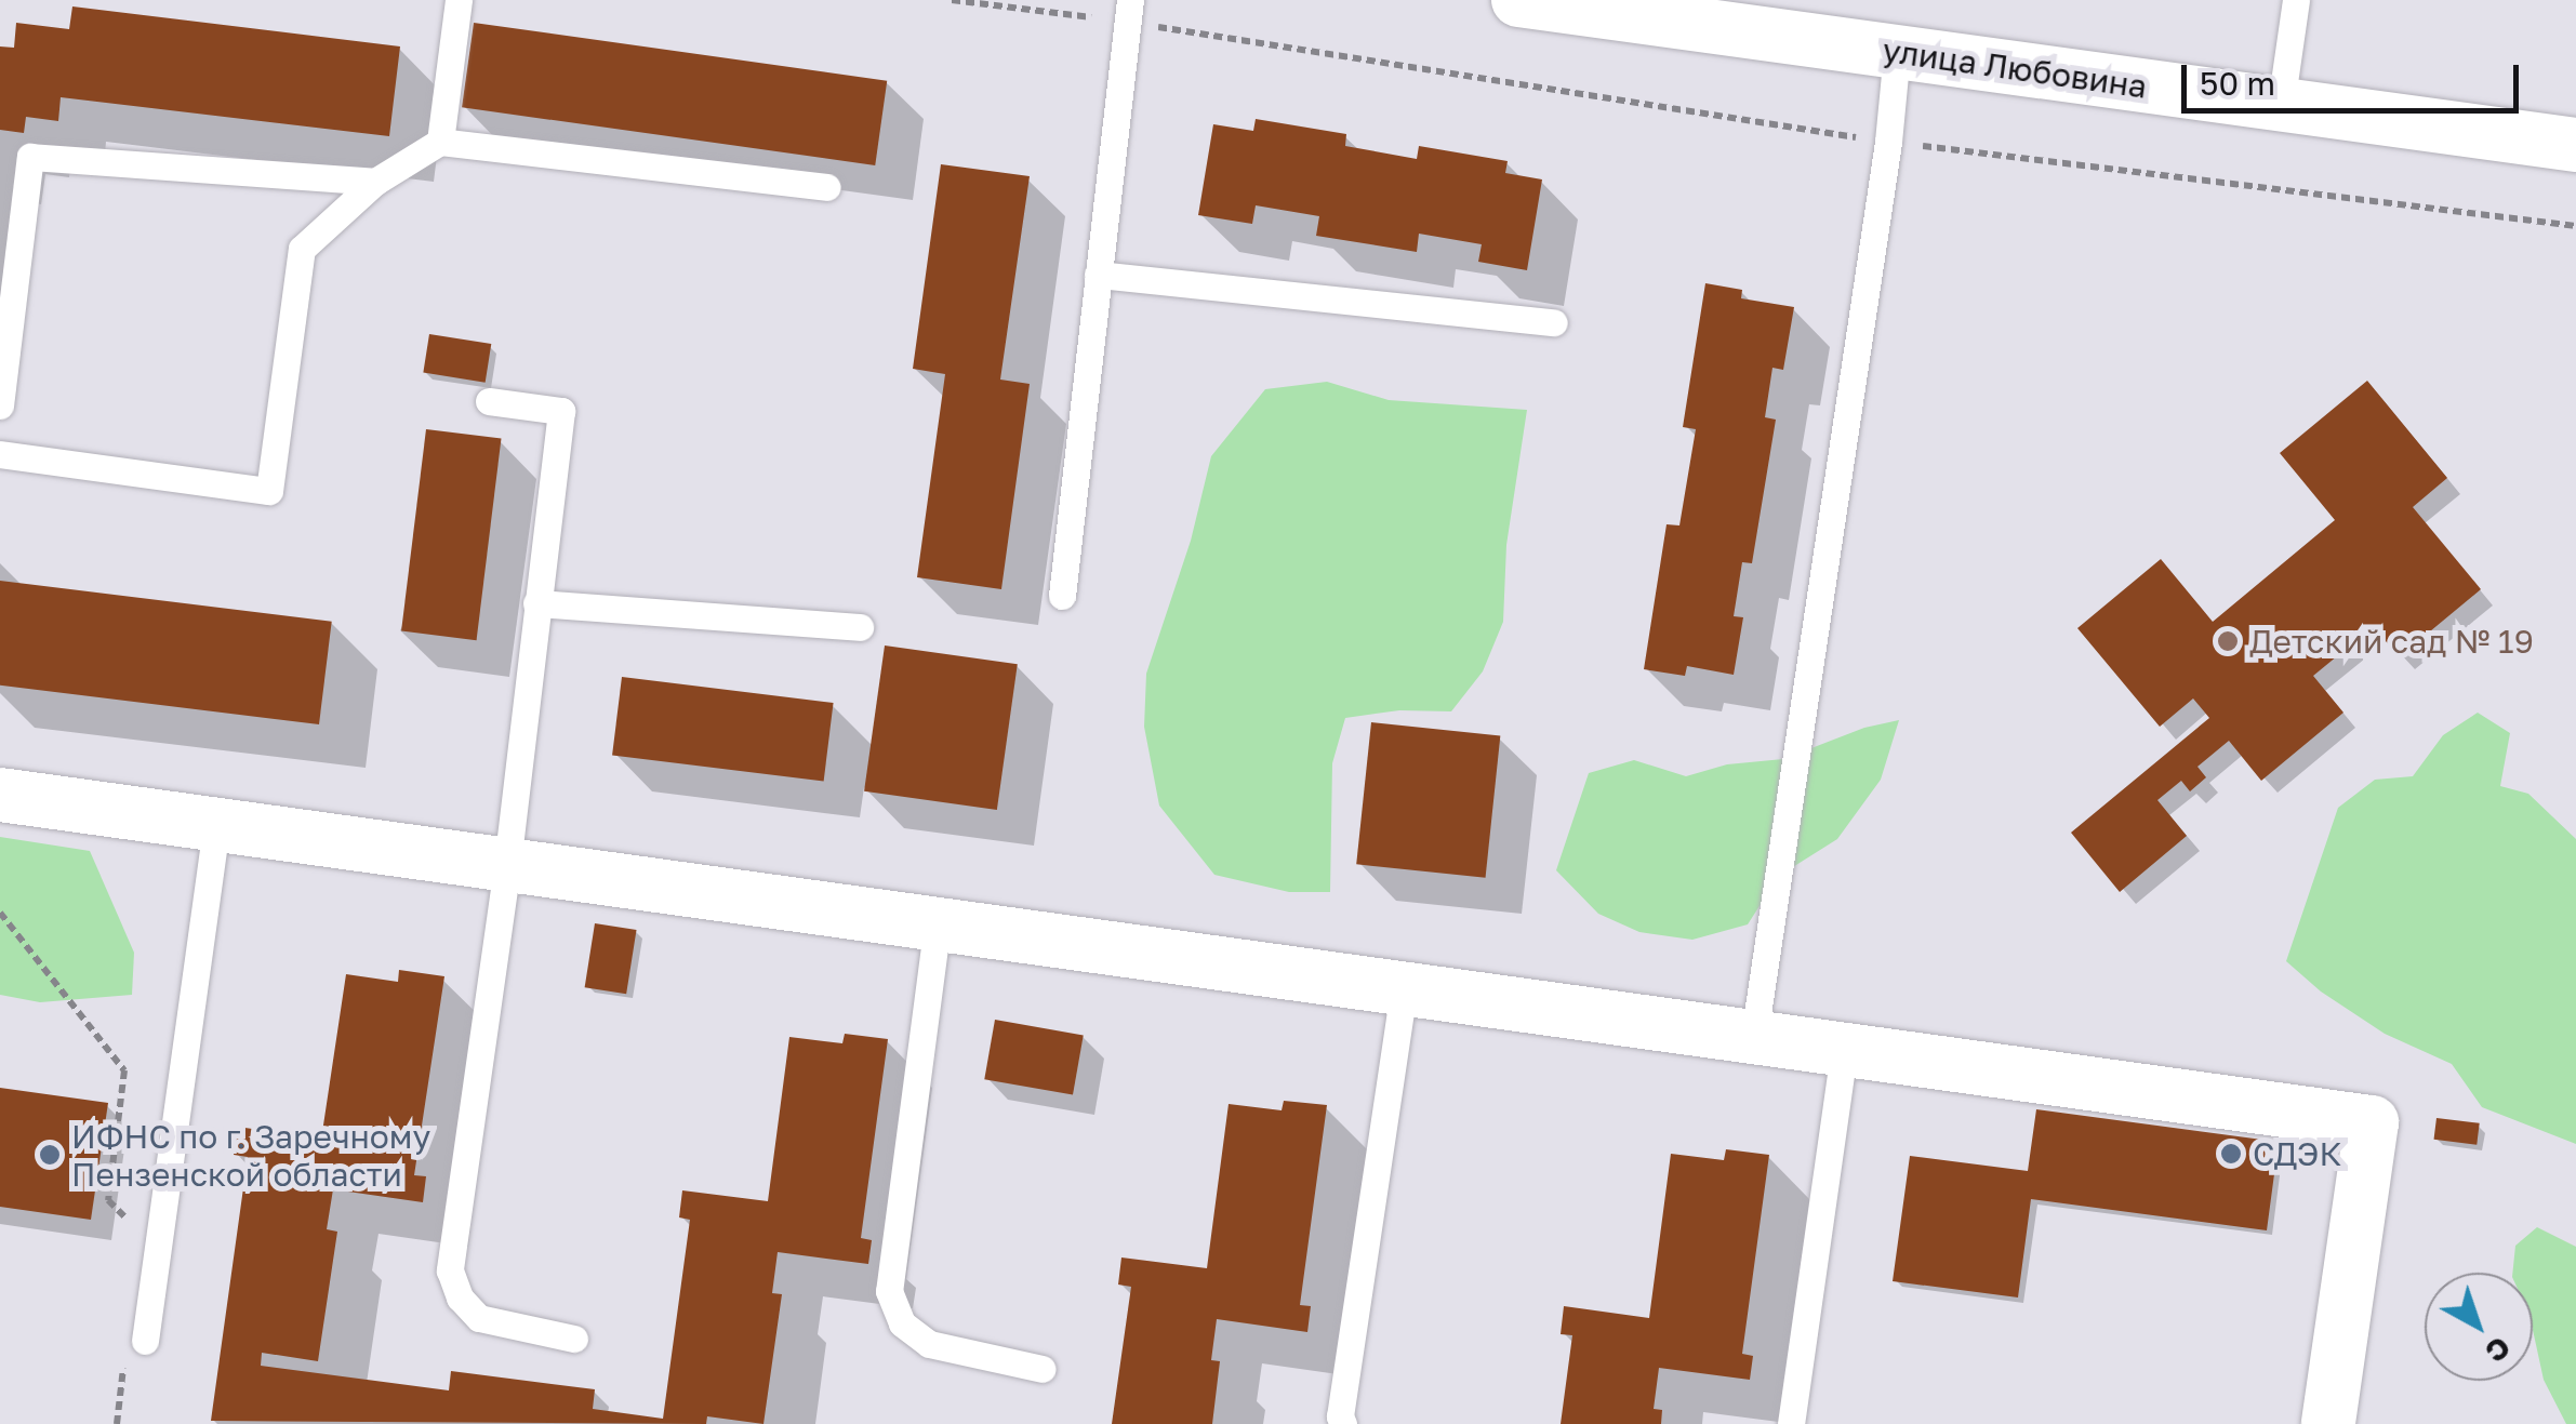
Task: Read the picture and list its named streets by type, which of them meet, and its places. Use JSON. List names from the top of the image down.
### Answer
{
  "streets": {
    "street": ["улица Любовина"]
  },
  "places": ["Детский сад № 19", "СДЭК", "ИФНС по г. Заречному Пензенской области"],
  "scale_bar": "50 m",
  "north": "bottom right"
}
